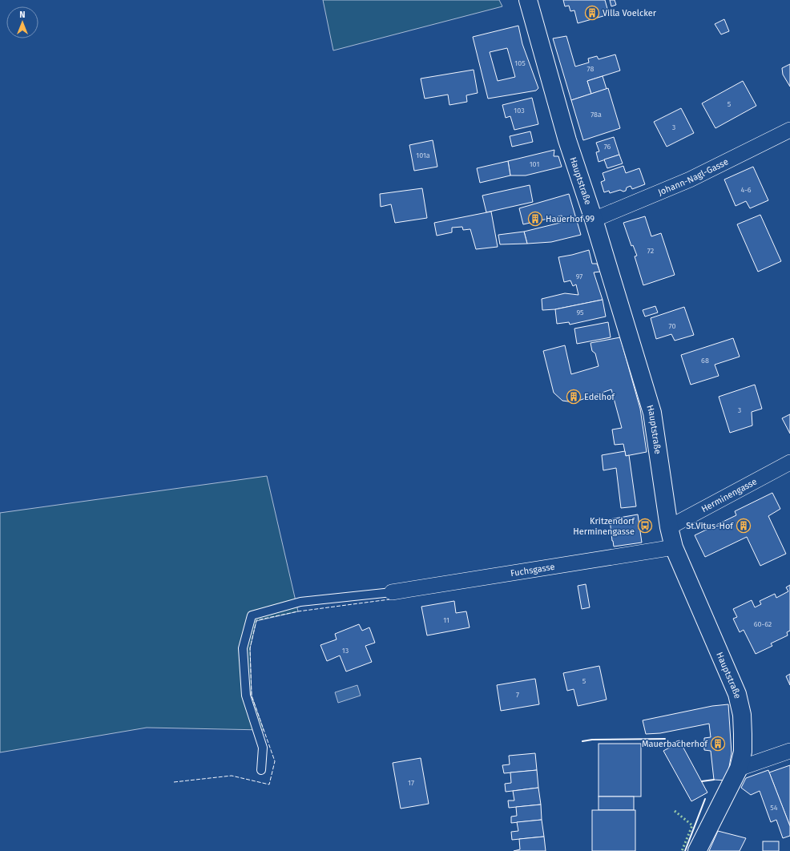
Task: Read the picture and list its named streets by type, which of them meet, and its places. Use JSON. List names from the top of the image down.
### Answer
{
  "streets": {
    "main road": ["Hauptstraße"],
    "street": ["Johann-Nagl-Gasse", "Herminengasse", "Fuchsgasse"]
  },
  "crossings": [
    ["Johann-Nagl-Gasse", "Hauptstraße"],
    ["Hauptstraße", "Herminengasse"],
    ["Hauptstraße", "Fuchsgasse"]
  ],
  "places": {
    "building": [
      "Villa Voelcker",
      "Hauerhof 99",
      "Edelhof",
      "St.Vitus-Hof",
      "Mauerbacherhof"
    ],
    "bus stop": ["Kritzendorf Herminengasse"]
  },
  "house_numbers": [
    "105",
    "78",
    "5",
    "103",
    "78a",
    "3",
    "76",
    "101a",
    "101",
    "4-6",
    "72",
    "97",
    "95",
    "70",
    "68",
    "3",
    "11",
    "60-62",
    "13",
    "5",
    "7",
    "17",
    "54"
  ],
  "north": "top"
}
